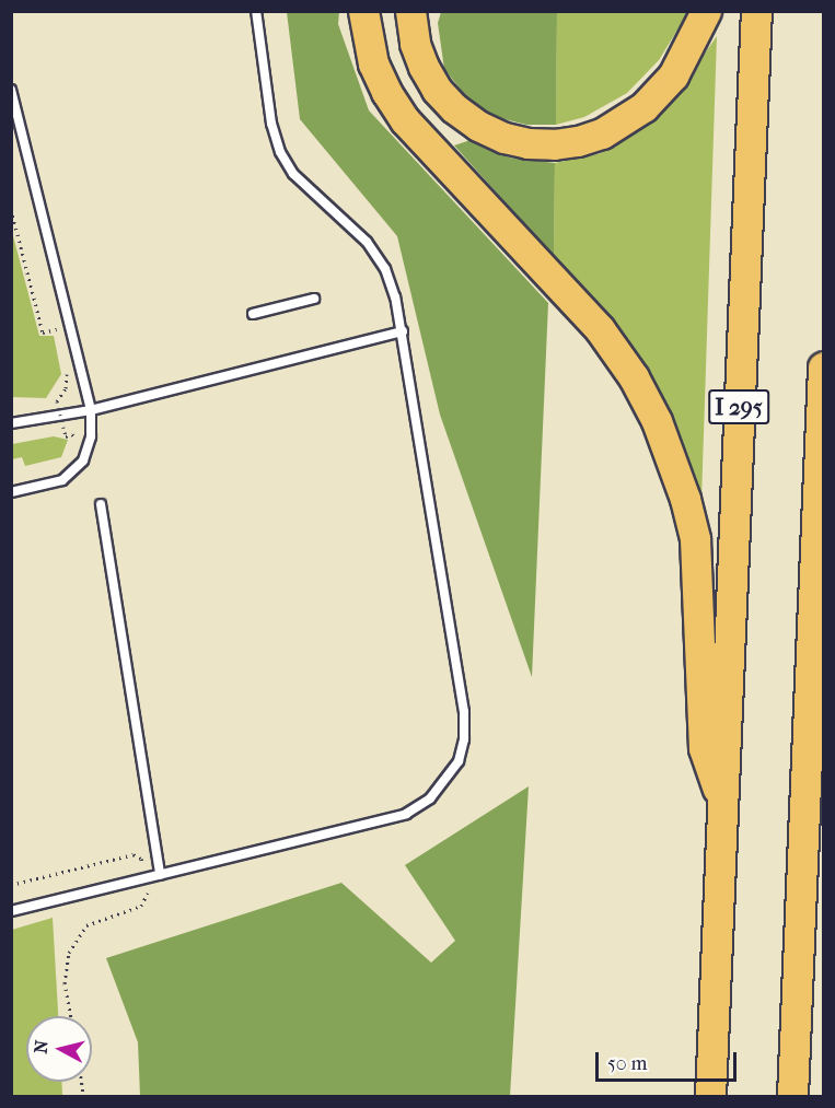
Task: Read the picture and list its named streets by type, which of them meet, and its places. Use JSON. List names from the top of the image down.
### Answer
{
  "streets": {
    "highway": ["I 295"]
  },
  "scale_bar": "50 m",
  "north": "left"
}
